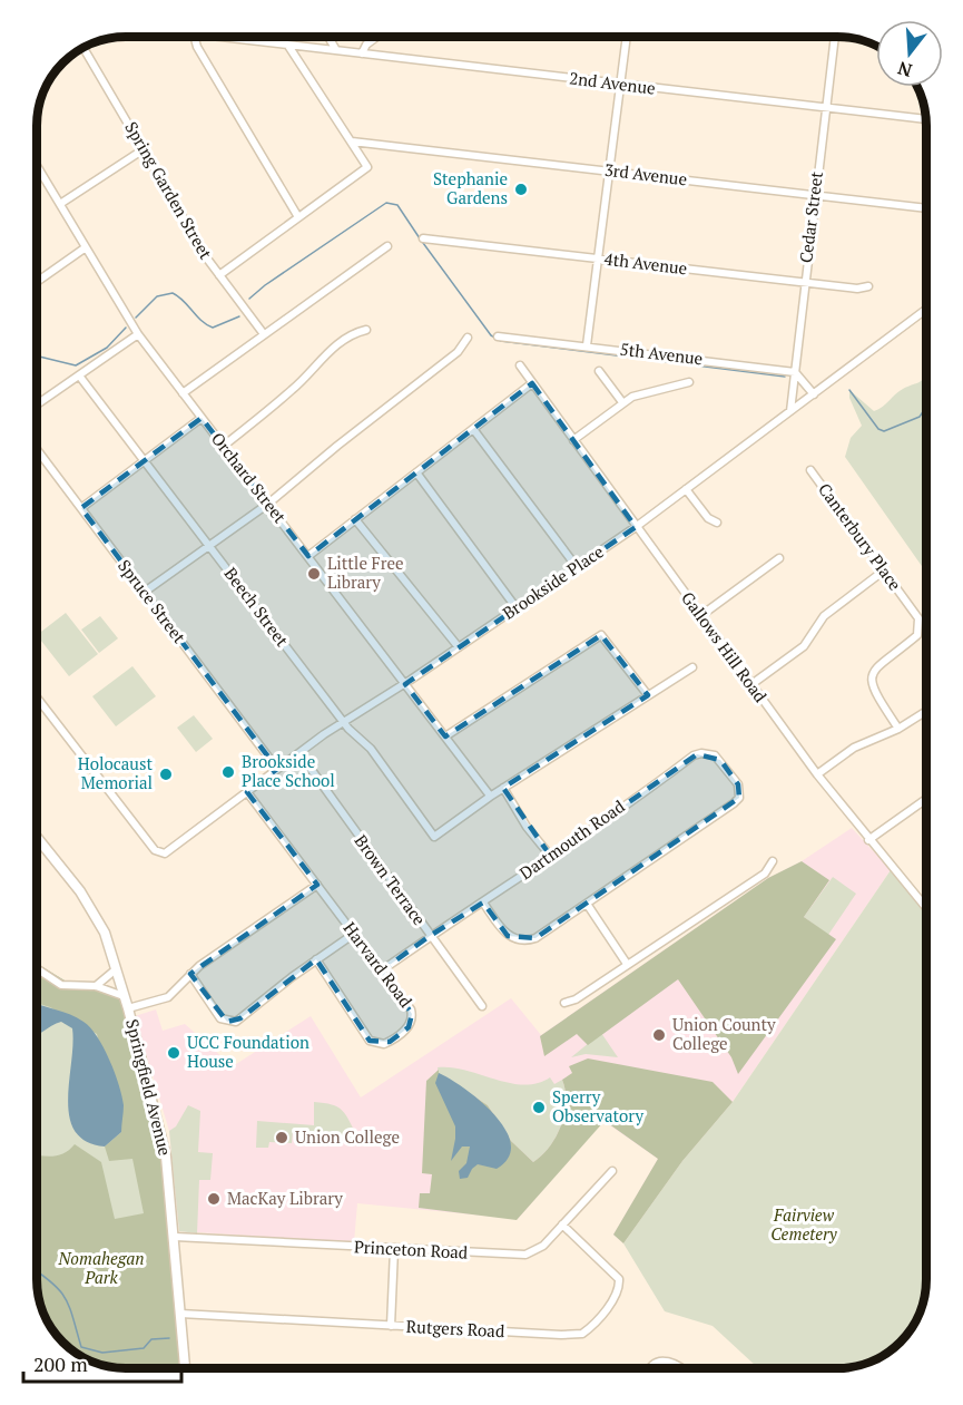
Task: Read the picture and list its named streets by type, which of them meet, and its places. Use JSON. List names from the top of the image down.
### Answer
{
  "streets": {
    "street": [
      "2nd Avenue",
      "3rd Avenue",
      "Spring Garden Street",
      "Cedar Street",
      "4th Avenue",
      "5th Avenue",
      "Orchard Street",
      "Canterbury Place",
      "Brookside Place",
      "Spruce Street",
      "Beech Street",
      "Gallows Hill Road",
      "Dartmouth Road",
      "Brown Terrace",
      "Harvard Road",
      "Springfield Avenue",
      "Princeton Road",
      "Rutgers Road"
    ]
  },
  "crossings": [
    ["2nd Avenue", "Cedar Street"],
    ["3rd Avenue", "Cedar Street"],
    ["Cedar Street", "4th Avenue"],
    ["Cedar Street", "5th Avenue"],
    ["Cedar Street", "Brookside Place"],
    ["Orchard Street", "Brookside Place"],
    ["Orchard Street", "Beech Street"],
    ["Brookside Place", "Spruce Street"],
    ["Brookside Place", "Beech Street"],
    ["Brookside Place", "Gallows Hill Road"],
    ["Brookside Place", "Brown Terrace"],
    ["Brookside Place", "Harvard Road"],
    ["Dartmouth Road", "Brown Terrace"],
    ["Dartmouth Road", "Harvard Road"],
    ["Springfield Avenue", "Princeton Road"],
    ["Springfield Avenue", "Rutgers Road"],
    ["Princeton Road", "Rutgers Road"]
  ],
  "parks": ["Fairview Cemetery", "Nomahegan Park"],
  "places": [
    "Stephanie Gardens",
    "Little Free Library",
    "Brookside Place School",
    "Holocaust Memorial",
    "Union County College",
    "UCC Foundation House",
    "Sperry Observatory",
    "Union College",
    "MacKay Library"
  ],
  "scale_bar": "200 m",
  "north": "bottom"
}
